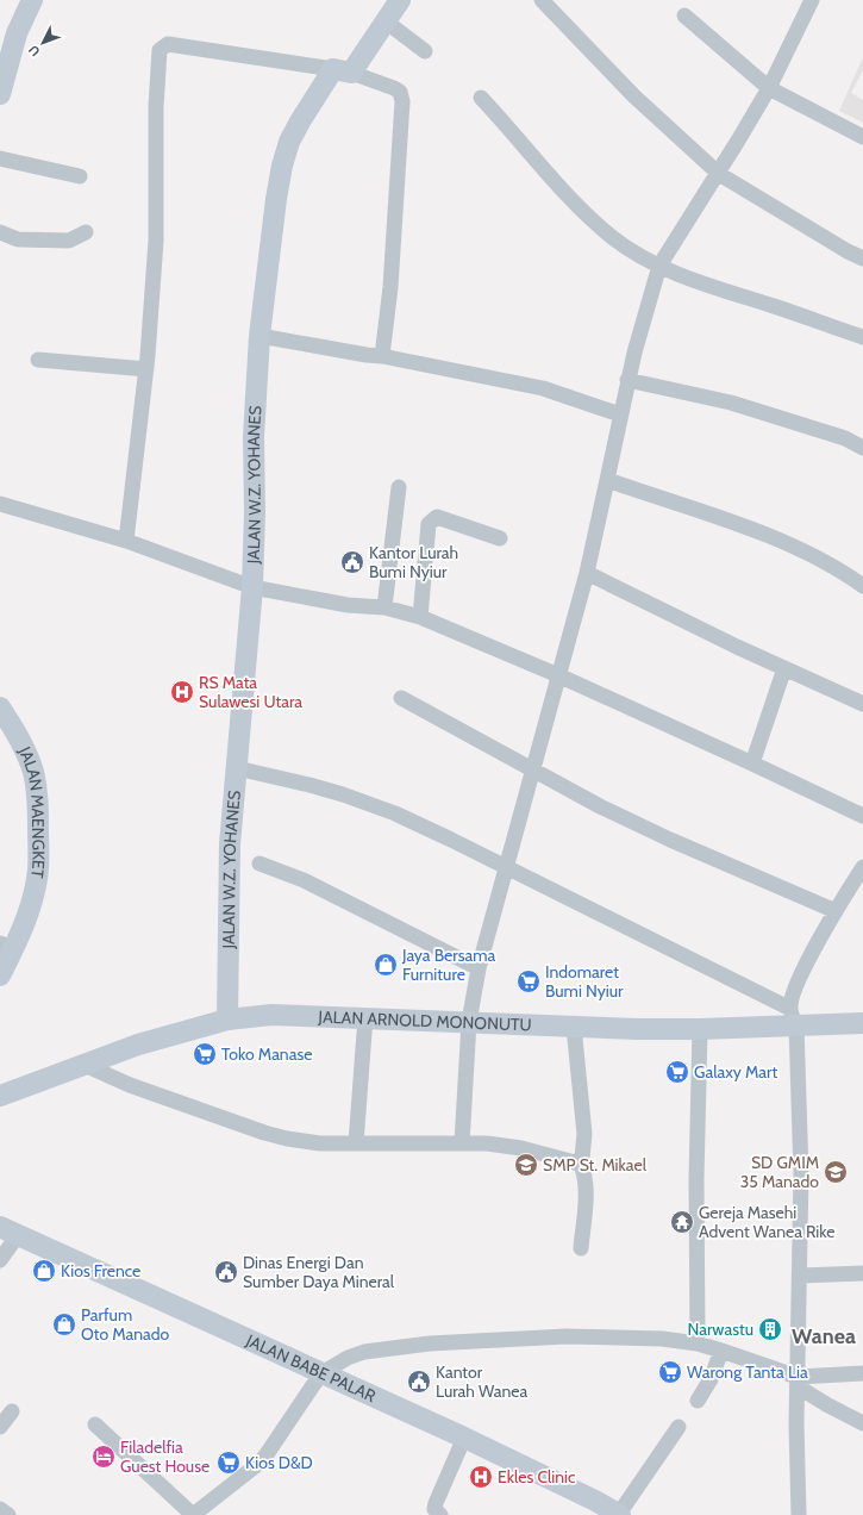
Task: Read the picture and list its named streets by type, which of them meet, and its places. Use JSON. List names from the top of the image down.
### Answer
{
  "streets": {
    "street": [
      "JALAN W.Z. YOHANES",
      "JALAN MAENGKET",
      "JALAN ARNOLD MONONUTU",
      "JALAN BABE PALAR"
    ]
  },
  "crossings": [
    ["JALAN W.Z. YOHANES", "JALAN ARNOLD MONONUTU"]
  ],
  "districts": ["Wanea"],
  "places": {
    "public building": ["Kantor Lurah Bumi Nyiur", "Dinas Energi Dan Sumber Daya Mineral", "Kantor Lurah Wanea"],
    "hospital": ["RS Mata Sulawesi Utara", "Ekles Clinic"],
    "shop": ["Jaya Bersama Furniture", "Kios Frence", "Parfum Oto Manado"],
    "supermarket": [
      "Indomaret Bumi Nyiur",
      "Toko Manase",
      "Galaxy Mart",
      "Warong Tanta Lia",
      "Kios D&D"
    ],
    "school or university": ["SMP St. Mikael", "SD GMIM 35 Manado"],
    "temple": ["Gereja Masehi Advent Wanea Rike"],
    "building": ["Narwastu"],
    "hotel": ["Filadelfia Guest House"]
  },
  "north": "bottom left"
}
